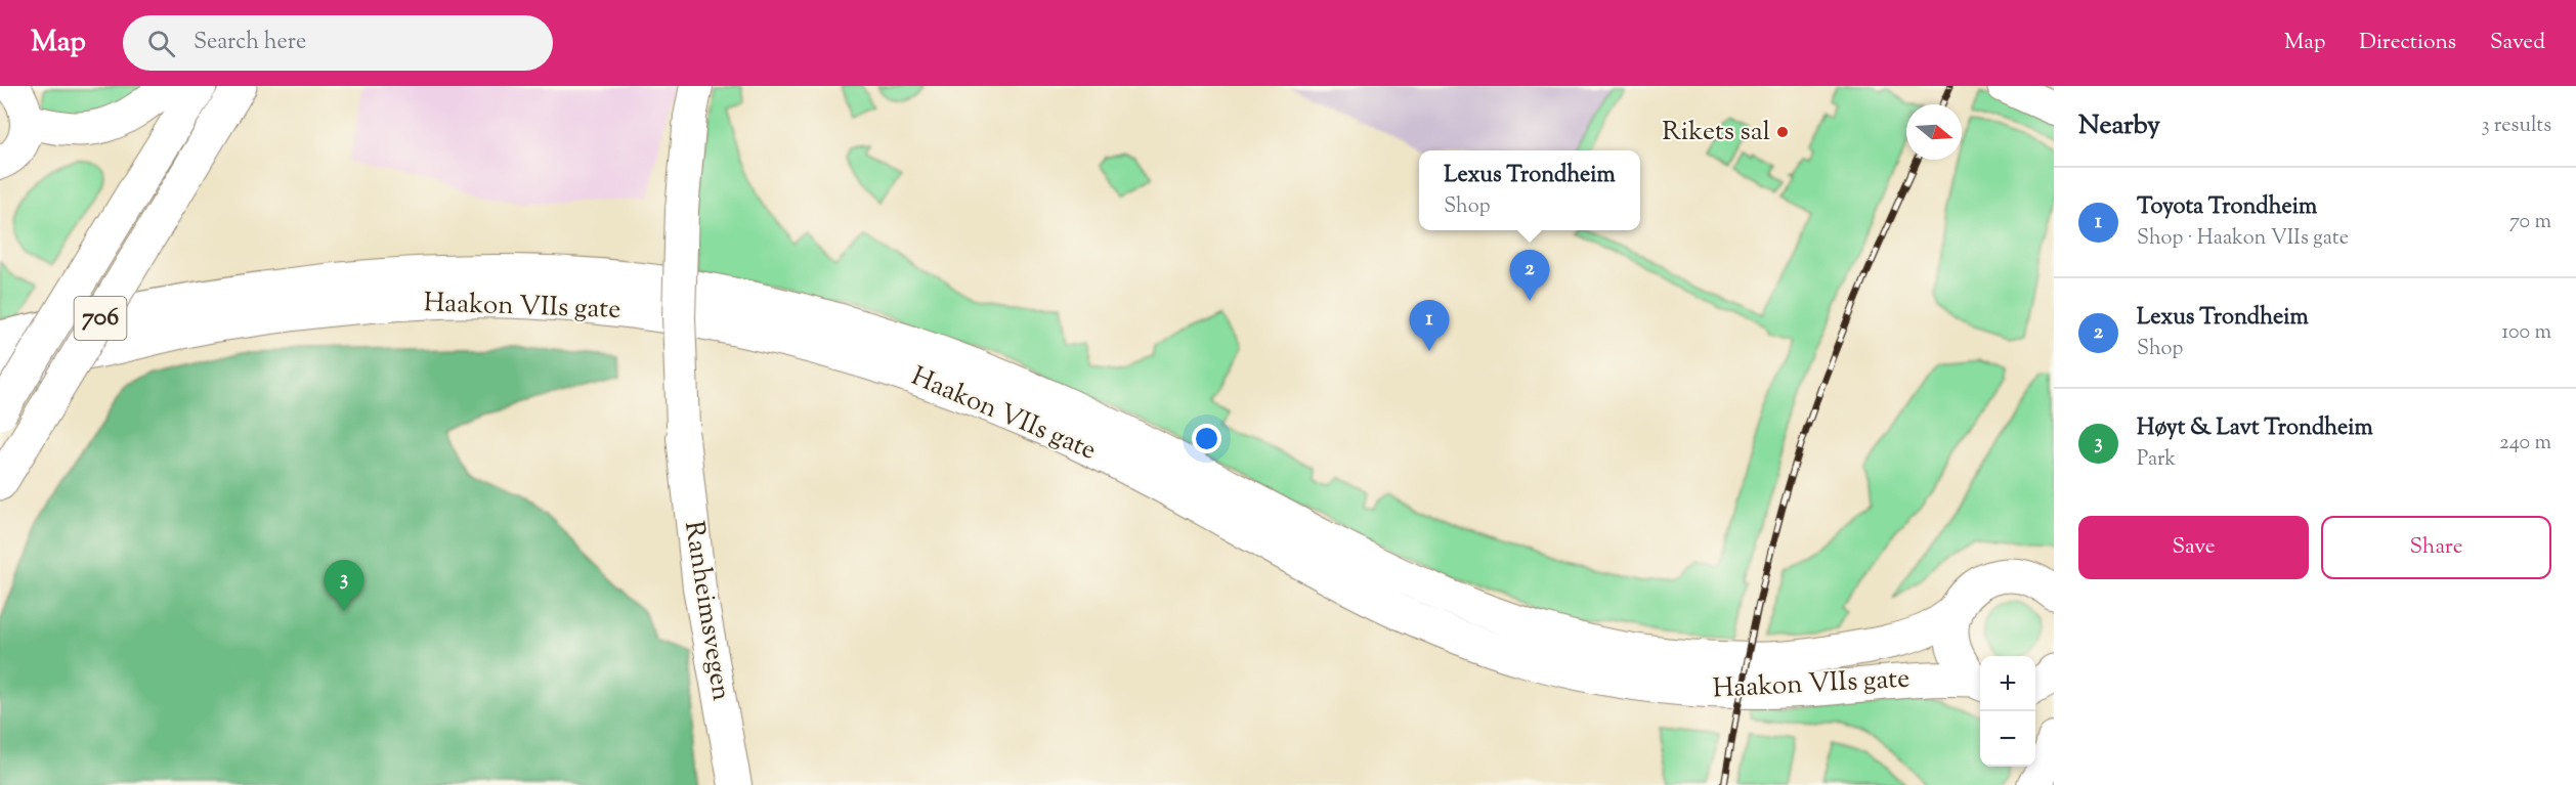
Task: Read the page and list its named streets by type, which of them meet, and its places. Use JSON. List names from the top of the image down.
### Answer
{
  "streets": {
    "main road": ["Haakon VIIs gate", "706"],
    "street": ["Ranheimsvegen"]
  },
  "places": ["Rikets sal"],
  "north": "right",
  "page": {
    "header": "Map",
    "search": "Search here",
    "nav": ["Map", "Directions", "Saved"],
    "heading": ["Nearby", "3 results"],
    "popup": ["Lexus Trondheim", "Shop"],
    "list": [
      {
        "mark": "1",
        "name": "Toyota Trondheim",
        "note": "Shop · Haakon VIIs gate",
        "value": "70 m"
      },
      {
        "mark": "2",
        "name": "Lexus Trondheim",
        "note": "Shop",
        "value": "100 m"
      },
      {
        "mark": "3",
        "name": "Høyt & Lavt Trondheim",
        "note": "Park",
        "value": "240 m"
      }
    ],
    "pins": ["2", "1", "3"],
    "buttons": ["Save", "Share"],
    "map_buttons": ["+", "−"]
  }
}
